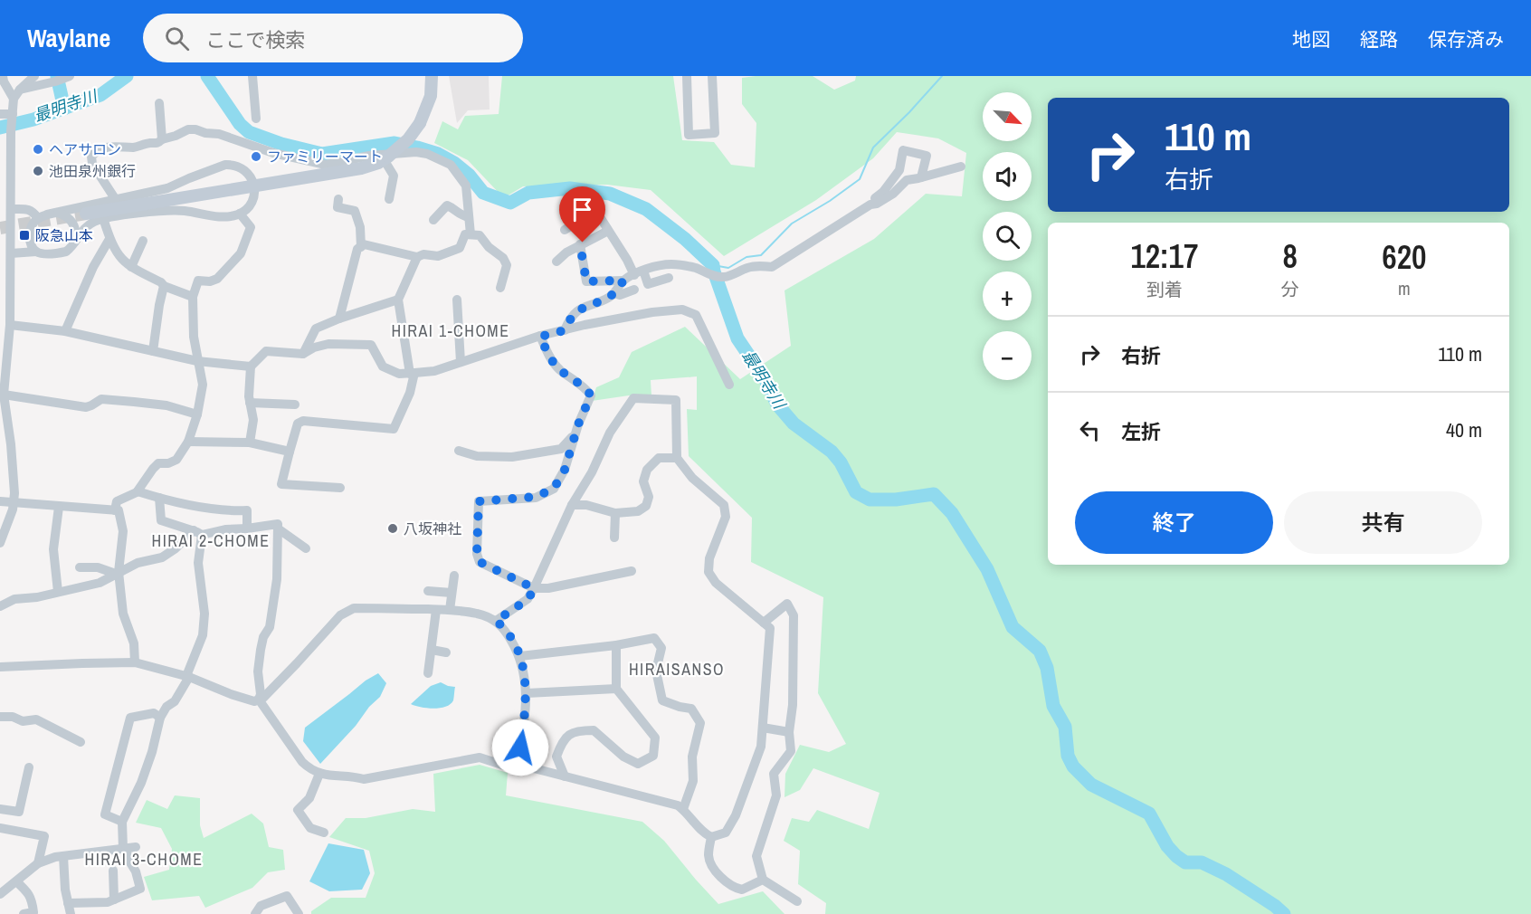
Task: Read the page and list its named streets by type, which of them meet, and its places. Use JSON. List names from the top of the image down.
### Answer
{
  "districts": [
    "HIRAI 1-CHOME",
    "HIRAI 2-CHOME",
    "HIRAISANSO",
    "HIRAI 3-CHOME"
  ],
  "water": ["最明寺川"],
  "places": {
    "other": [
      "ヘアサロン",
      "ファミリーマート",
      "池田泉州銀行",
      "八坂神社"
    ],
    "transit": ["阪急山本"]
  },
  "north": "bottom right",
  "page": {
    "header": "Waylane",
    "search": "ここで検索",
    "nav": ["地図", "経路", "保存済み"],
    "map_buttons": ["+", "−"],
    "turn": ["110 m", "右折"],
    "eta": [
      "12:17",
      "到着",
      "8",
      "分",
      "620",
      "m"
    ],
    "list": [
      {
        "name": "右折",
        "value": "110 m"
      },
      {
        "name": "左折",
        "value": "40 m"
      }
    ],
    "buttons": ["終了", "共有"]
  }
}
